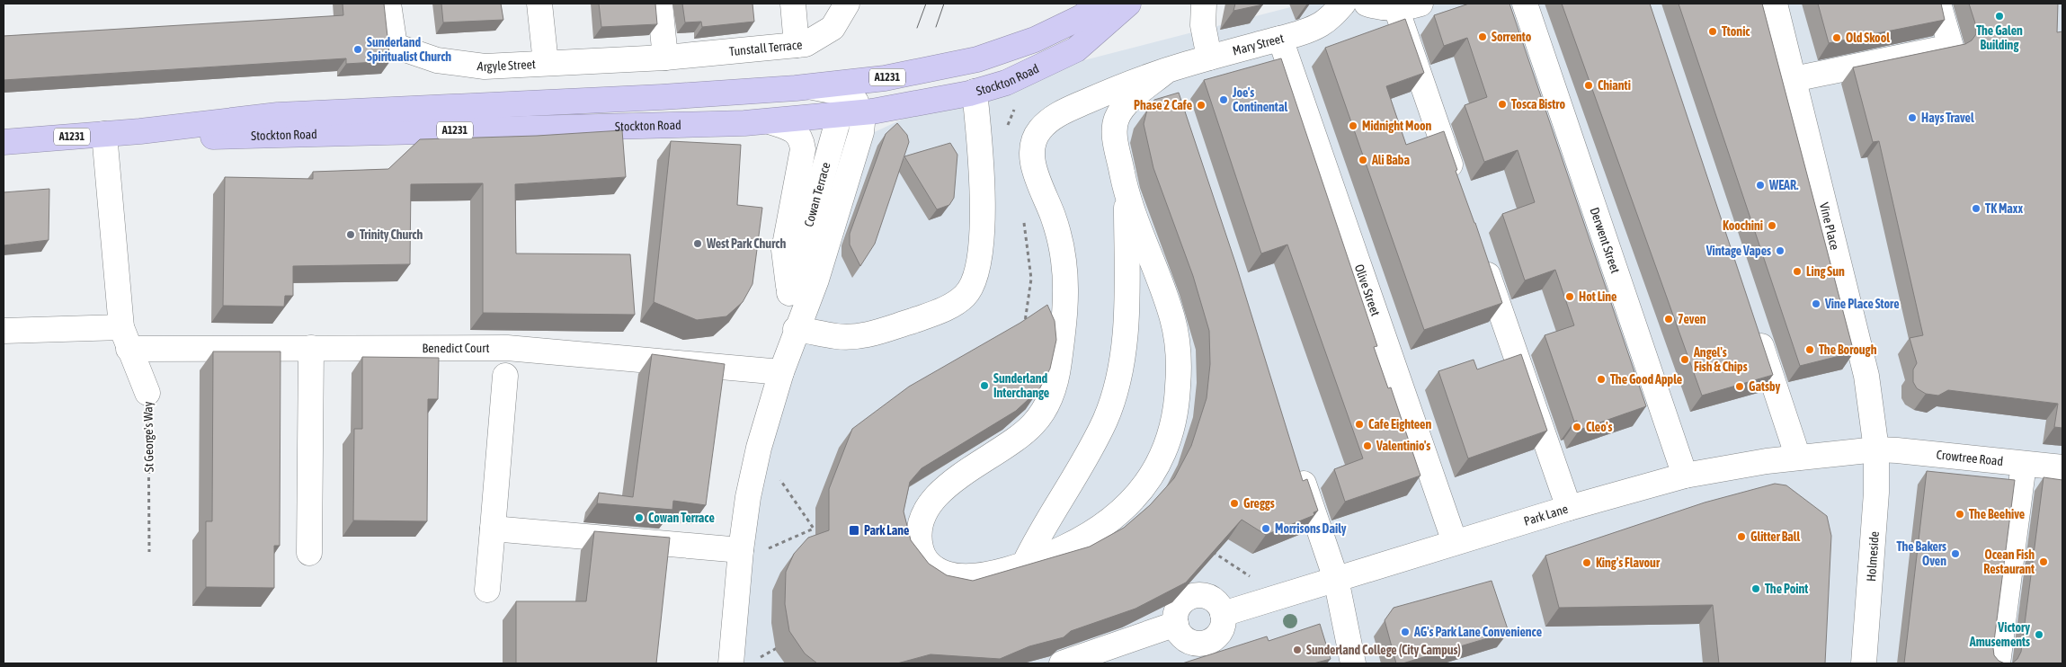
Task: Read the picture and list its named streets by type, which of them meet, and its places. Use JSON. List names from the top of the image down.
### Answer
{
  "streets": {
    "highway": ["A1231", "Stockton Road"],
    "street": [
      "Mary Street",
      "Tunstall Terrace",
      "Argyle Street",
      "Cowan Terrace",
      "Vine Place",
      "Derwent Street",
      "Olive Street",
      "Benedict Court",
      "St George's Way",
      "Crowtree Road",
      "Park Lane",
      "Holmeside"
    ]
  },
  "crossings": [
    ["Mary Street", "Olive Street"],
    ["Tunstall Terrace", "Argyle Street"],
    ["Stockton Road", "Cowan Terrace"],
    ["Stockton Road", "St George's Way"],
    ["Cowan Terrace", "Benedict Court"],
    ["Vine Place", "Crowtree Road"],
    ["Vine Place", "Park Lane"],
    ["Vine Place", "Holmeside"],
    ["Derwent Street", "Park Lane"],
    ["Olive Street", "Park Lane"],
    ["Benedict Court", "St George's Way"],
    ["Crowtree Road", "Park Lane"],
    ["Crowtree Road", "Holmeside"],
    ["Park Lane", "Holmeside"]
  ],
  "places": {
    "other": [
      "The Galen Building",
      "Ttonic",
      "Sorrento",
      "Old Skool",
      "Sunderland Spiritualist Church",
      "Chianti",
      "Joe's Continental",
      "Tosca Bistro",
      "Phase 2 Cafe",
      "Hays Travel",
      "Midnight Moon",
      "Ali Baba",
      "WEAR.",
      "TK Maxx",
      "Koochini",
      "Trinity Church",
      "West Park Church",
      "Vintage Vapes",
      "Ling Sun",
      "Hot Line",
      "Vine Place Store",
      "7even",
      "The Borough",
      "Angel's Fish & Chips",
      "The Good Apple",
      "Sunderland Interchange",
      "Gatsby",
      "Cafe Eighteen",
      "Cleo's",
      "Valentinio's",
      "Greggs",
      "The Beehive",
      "Cowan Terrace",
      "Morrisons Daily",
      "Glitter Ball",
      "The Bakers Oven",
      "Ocean Fish Restaurant",
      "King's Flavour",
      "The Point",
      "AG's Park Lane Convenience",
      "Victory Amusements",
      "Sunderland College (City Campus)"
    ],
    "transit": ["Park Lane"]
  }
}
